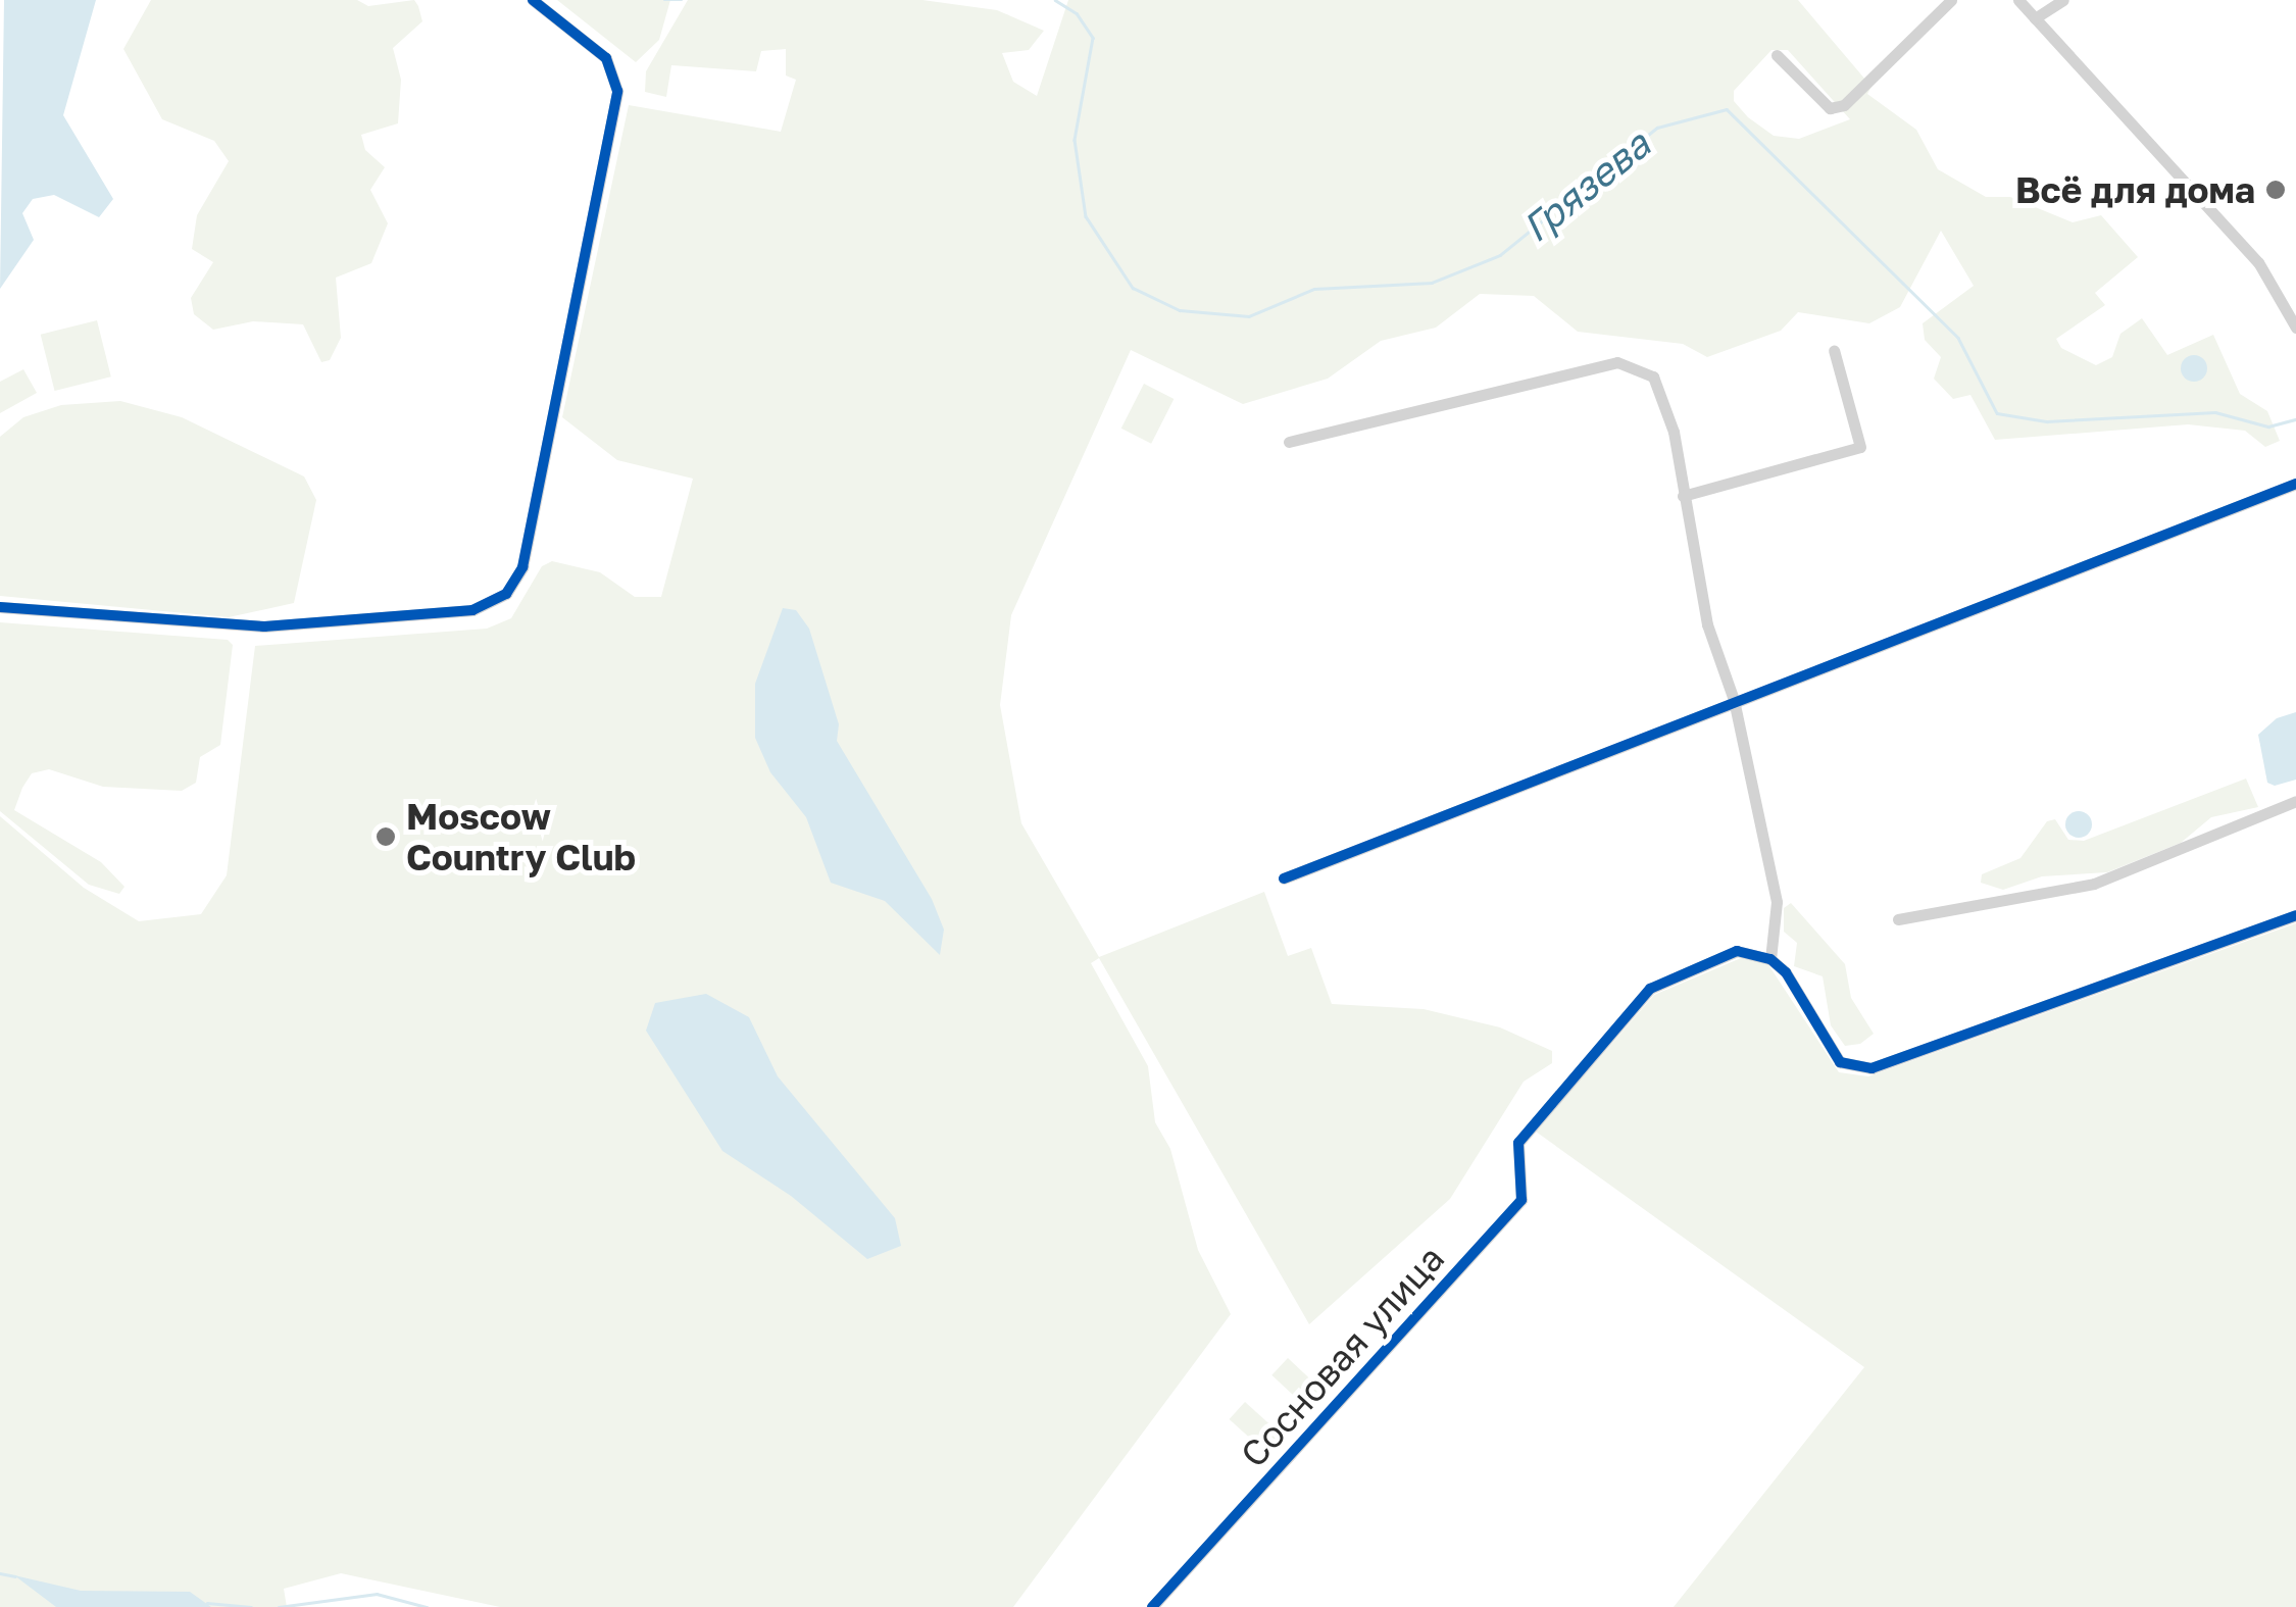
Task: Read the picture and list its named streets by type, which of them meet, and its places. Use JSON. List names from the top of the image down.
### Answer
{
  "streets": {
    "street": ["Сосновая улица"]
  },
  "water": ["Грязева"],
  "places": ["Всё для дома", "Moscow Country Club"]
}
